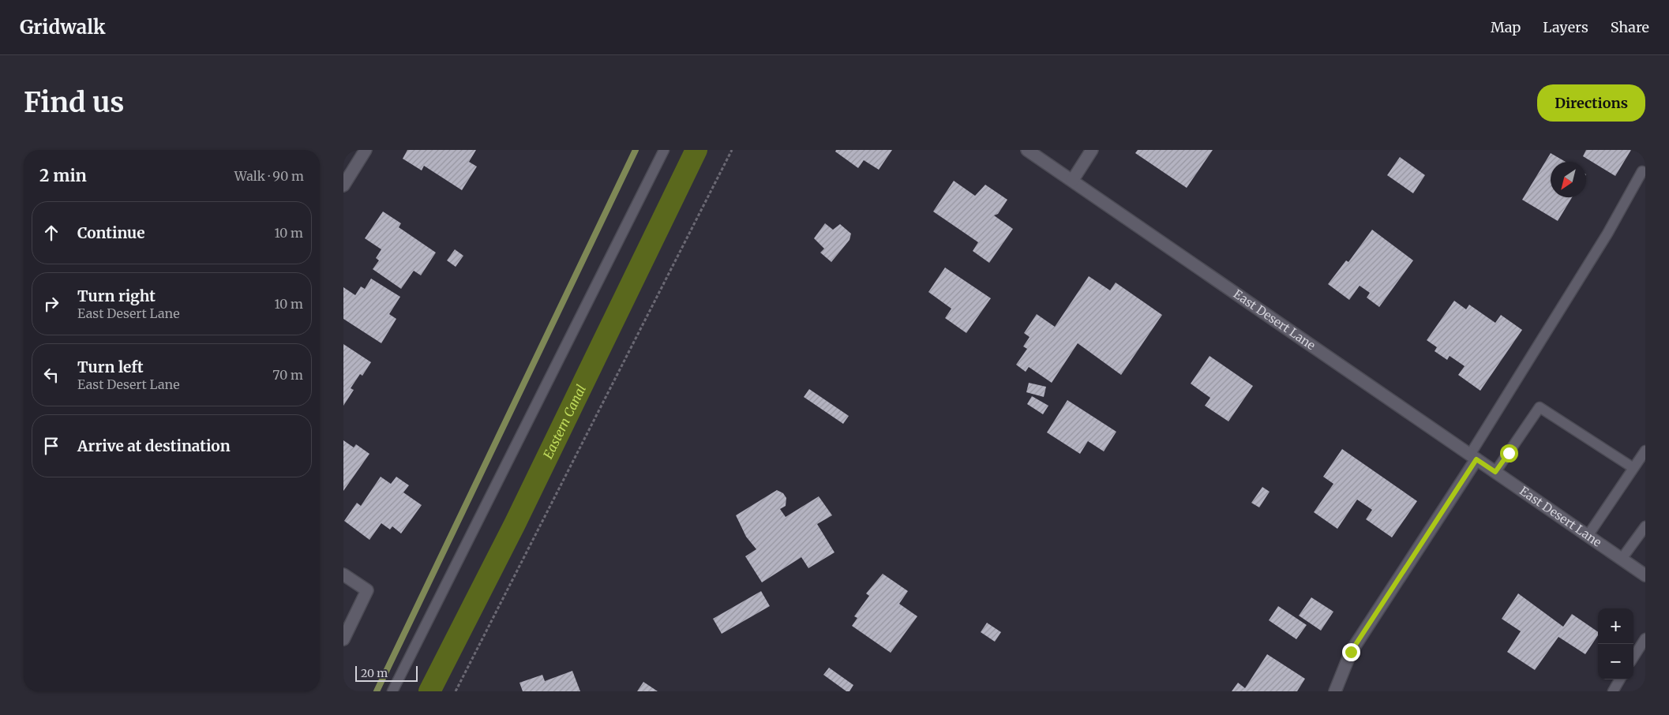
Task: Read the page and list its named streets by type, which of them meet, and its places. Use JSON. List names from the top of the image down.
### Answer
{
  "streets": {
    "street": ["East Desert Lane"]
  },
  "water": ["Eastern Canal"],
  "scale_bar": "20 m",
  "north": "bottom left",
  "page": {
    "header": "Gridwalk",
    "nav": ["Map", "Layers", "Share"],
    "buttons": "Directions",
    "title": "Find us",
    "heading": ["2 min", "Walk · 90 m"],
    "list": [
      ["Continue", "10 m"],
      ["Turn right", "East Desert Lane", "10 m"],
      ["Turn left", "East Desert Lane", "70 m"],
      "Arrive at destination"
    ],
    "map_buttons": ["+", "−"],
    "scale": "20 m"
  }
}
